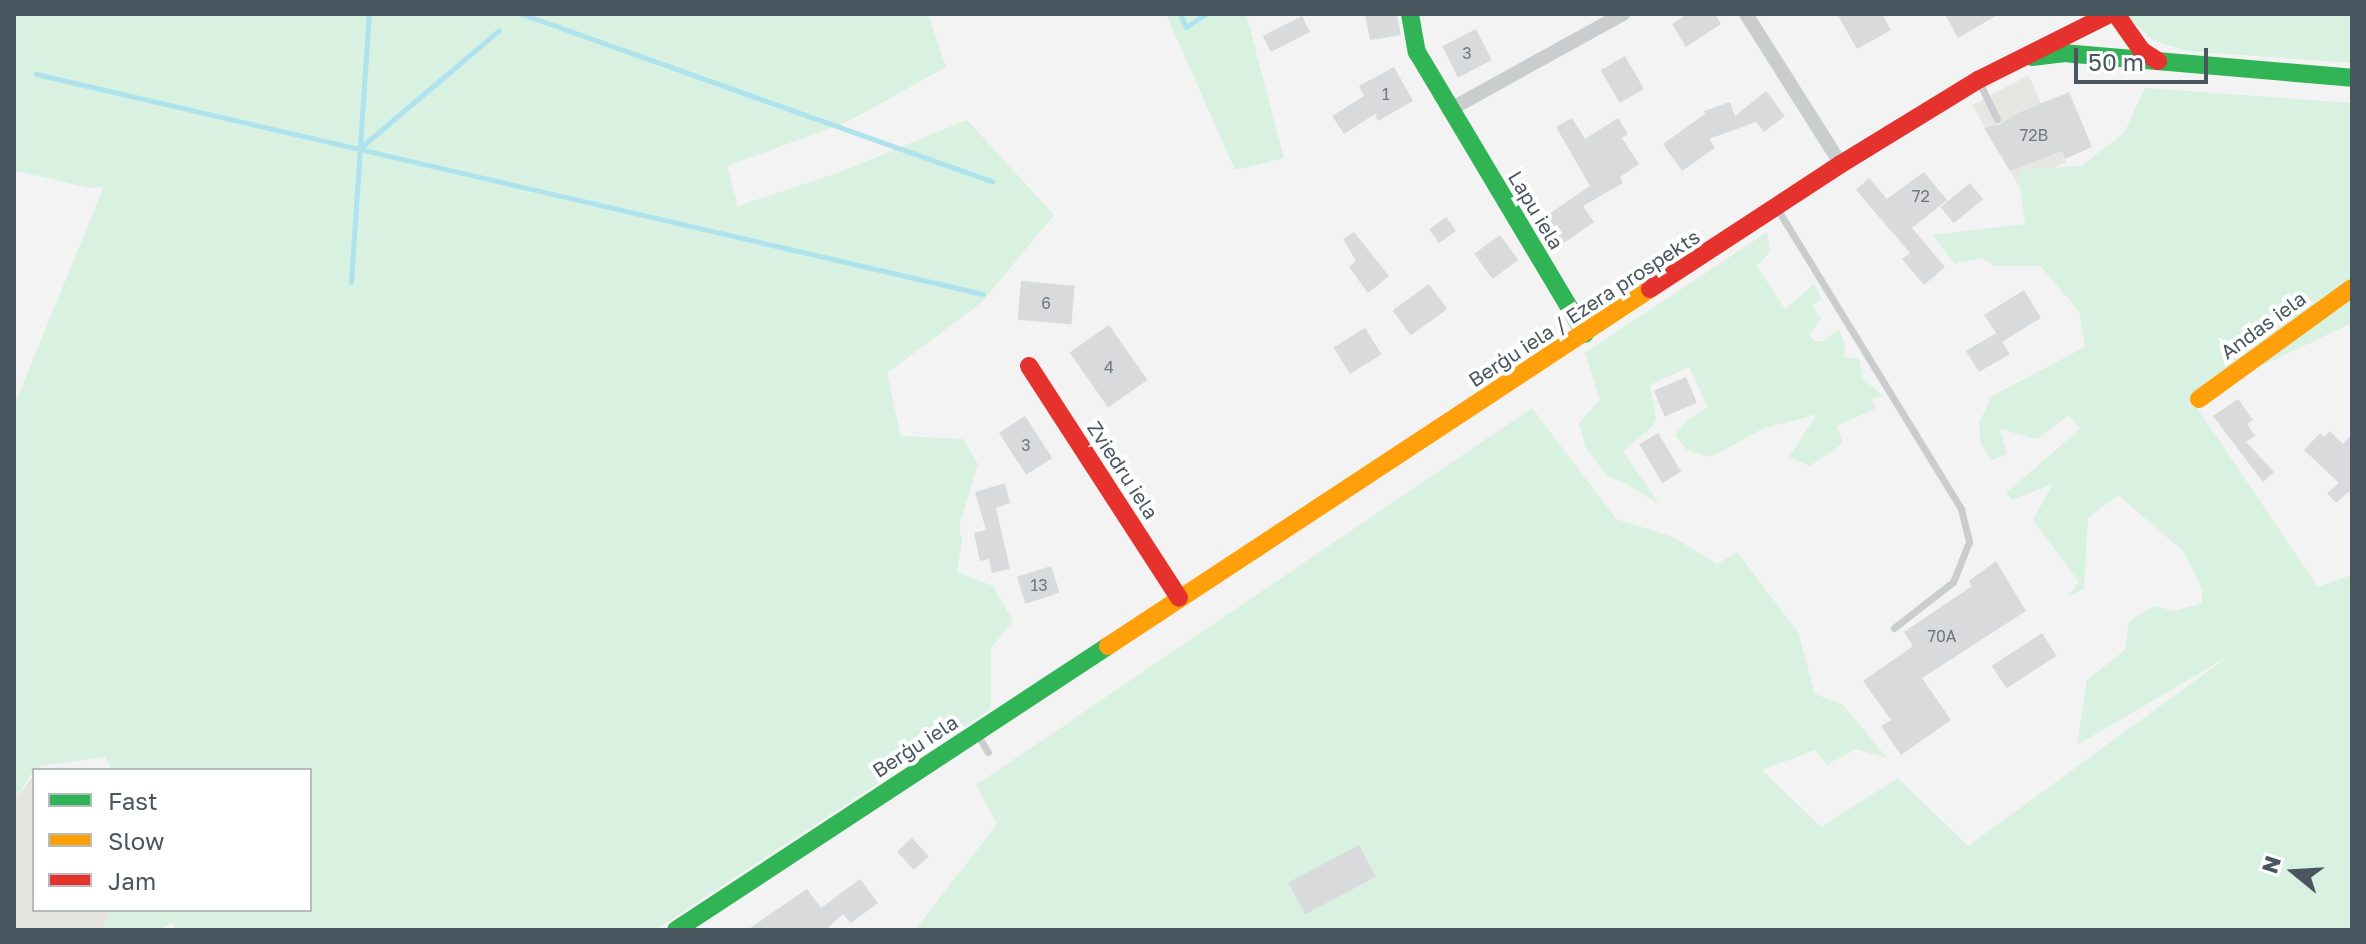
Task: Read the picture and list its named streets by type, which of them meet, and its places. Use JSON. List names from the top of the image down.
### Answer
{
  "streets": {
    "main road": [
      "Lapu iela",
      "Berģu iela / Ezera prospekts",
      "Andas iela",
      "Zviedru iela",
      "Berģu iela"
    ]
  },
  "crossings": [
    ["Lapu iela", "Berģu iela / Ezera prospekts"],
    ["Berģu iela / Ezera prospekts", "Zviedru iela"],
    ["Berģu iela / Ezera prospekts", "Berģu iela"],
    ["Zviedru iela", "Berģu iela"]
  ],
  "house_numbers": [
    "3",
    "1",
    "72B",
    "72",
    "6",
    "4",
    "3",
    "13",
    "70A"
  ],
  "legend": ["Fast", "Slow", "Jam"],
  "scale_bar": "50 m",
  "north": "left"
}
